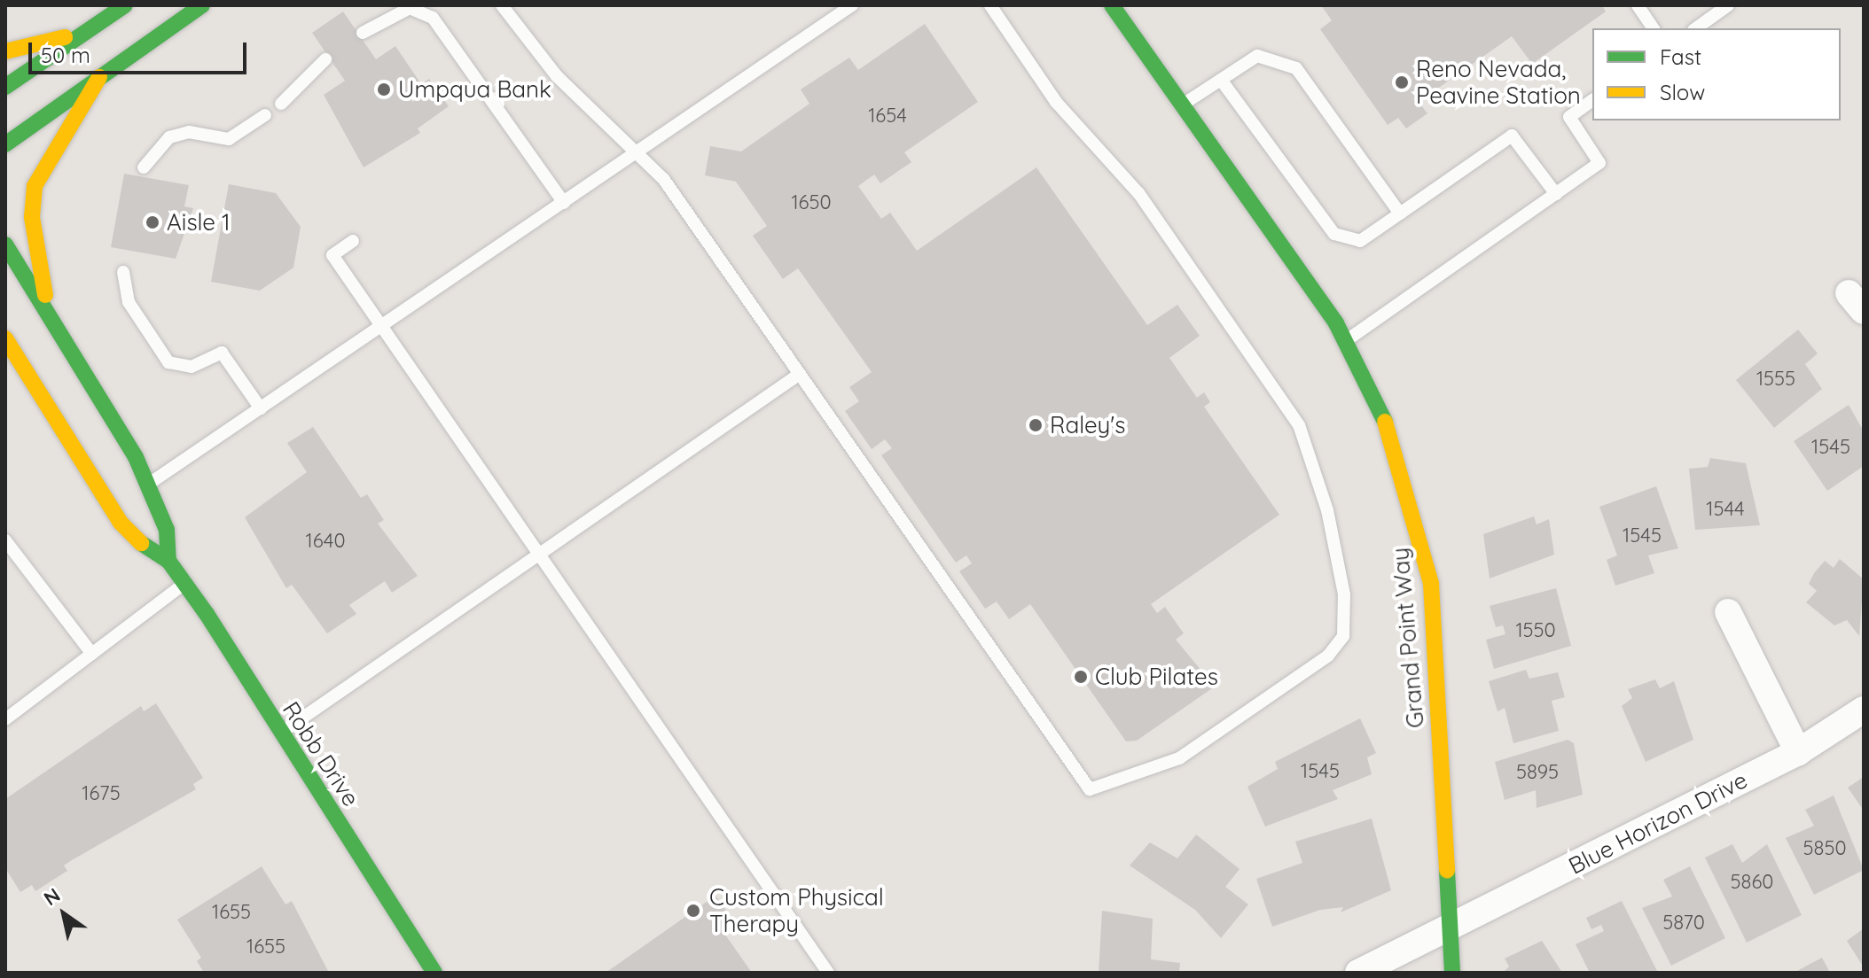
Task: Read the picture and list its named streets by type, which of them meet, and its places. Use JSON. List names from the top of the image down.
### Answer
{
  "streets": {
    "main road": ["Grand Point Way", "Robb Drive"],
    "street": ["Blue Horizon Drive"]
  },
  "crossings": [
    ["Grand Point Way", "Blue Horizon Drive"]
  ],
  "places": [
    "Reno Nevada, Peavine Station",
    "Umpqua Bank",
    "Aisle 1",
    "Raley's",
    "Club Pilates",
    "Custom Physical Therapy"
  ],
  "house_numbers": [
    "1654",
    "1650",
    "1555",
    "1545",
    "1544",
    "1545",
    "1640",
    "1550",
    "1545",
    "5895",
    "1675",
    "5850",
    "5860",
    "1655",
    "5870",
    "1655"
  ],
  "legend": ["Fast", "Slow"],
  "scale_bar": "50 m",
  "north": "top left"
}
